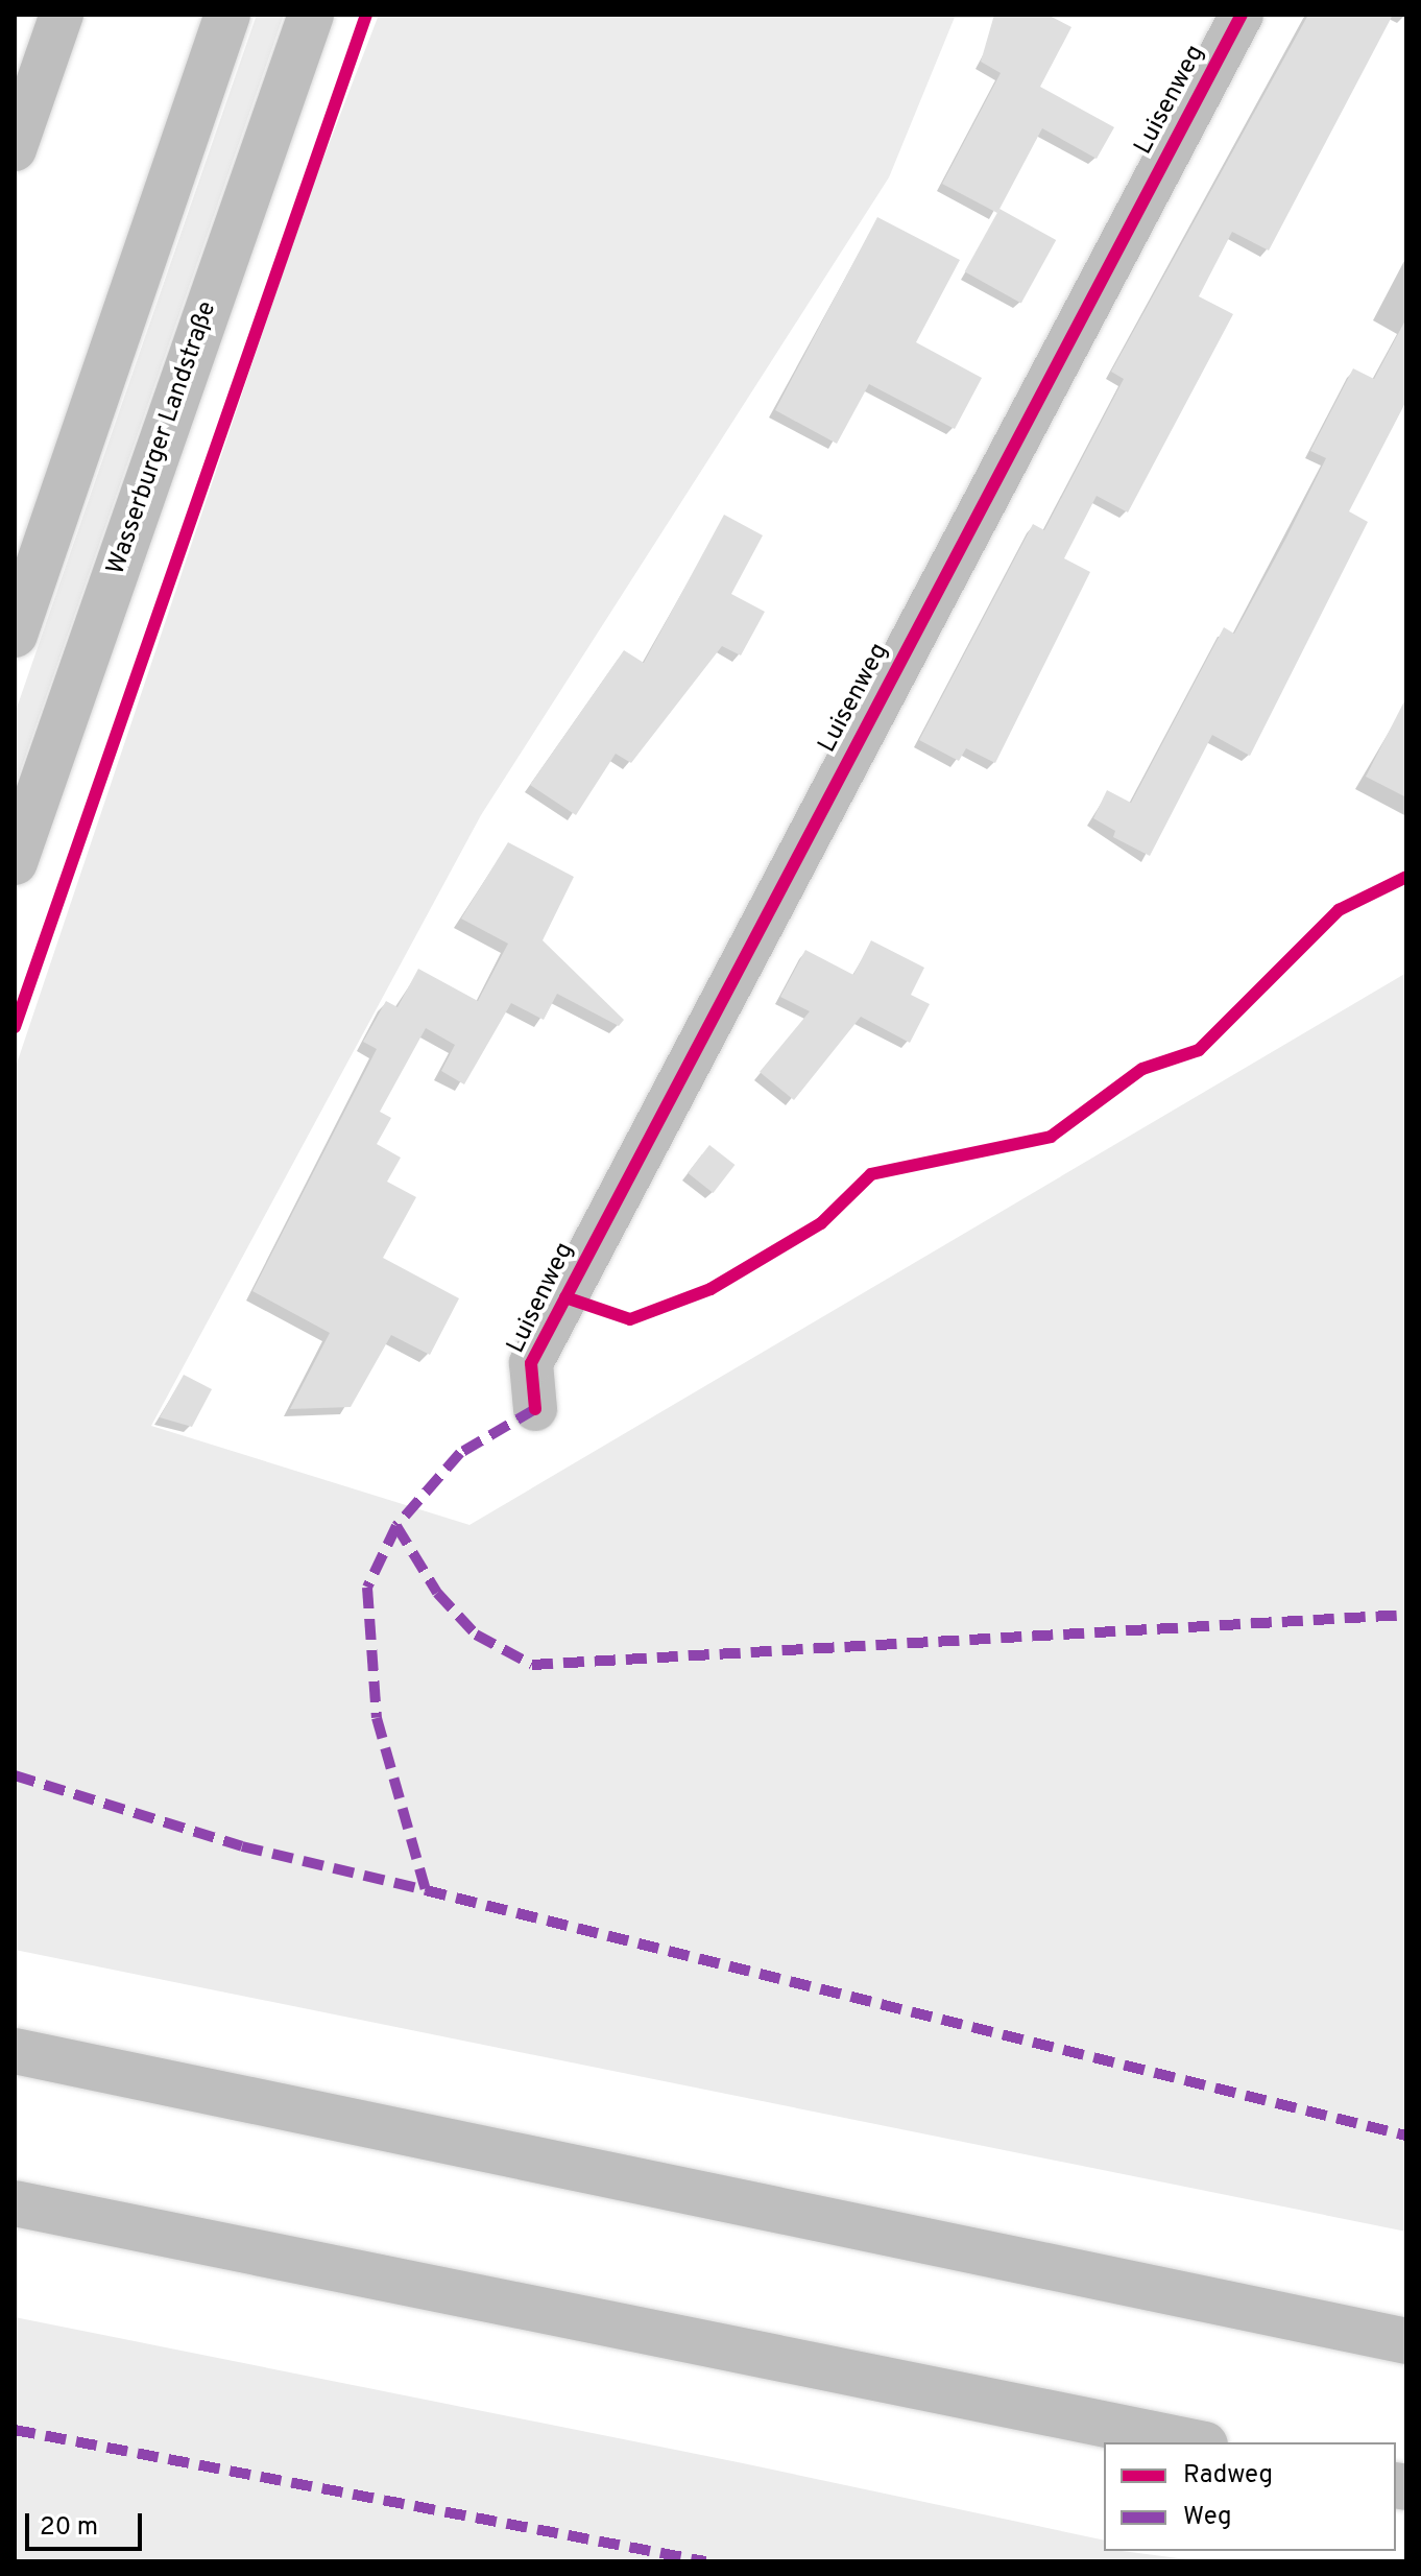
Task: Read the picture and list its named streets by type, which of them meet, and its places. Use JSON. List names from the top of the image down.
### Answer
{
  "streets": {
    "main road": ["Wasserburger Landstraße"],
    "street": ["Luisenweg"]
  },
  "legend": ["Radweg", "Weg"],
  "scale_bar": "20 m"
}
